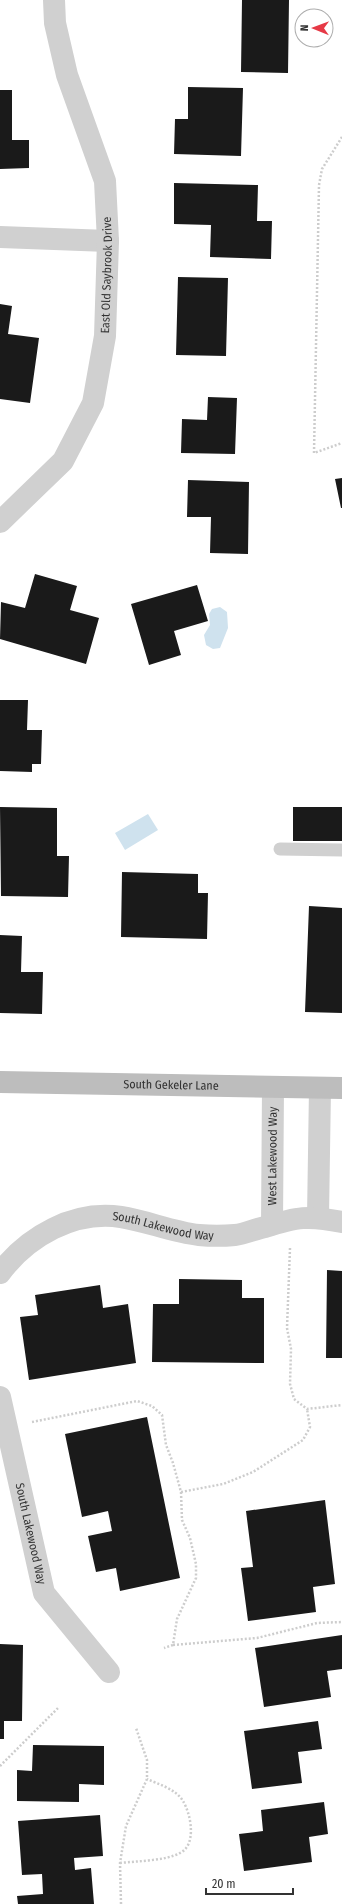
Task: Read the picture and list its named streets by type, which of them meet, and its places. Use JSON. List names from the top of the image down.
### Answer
{
  "streets": {
    "street": [
      "East Old Saybrook Drive",
      "South Gekeler Lane",
      "West Lakewood Way",
      "South Lakewood Way"
    ]
  },
  "crossings": [
    ["South Gekeler Lane", "West Lakewood Way"],
    ["West Lakewood Way", "South Lakewood Way"]
  ],
  "scale_bar": "20 m",
  "north": "left"
}
